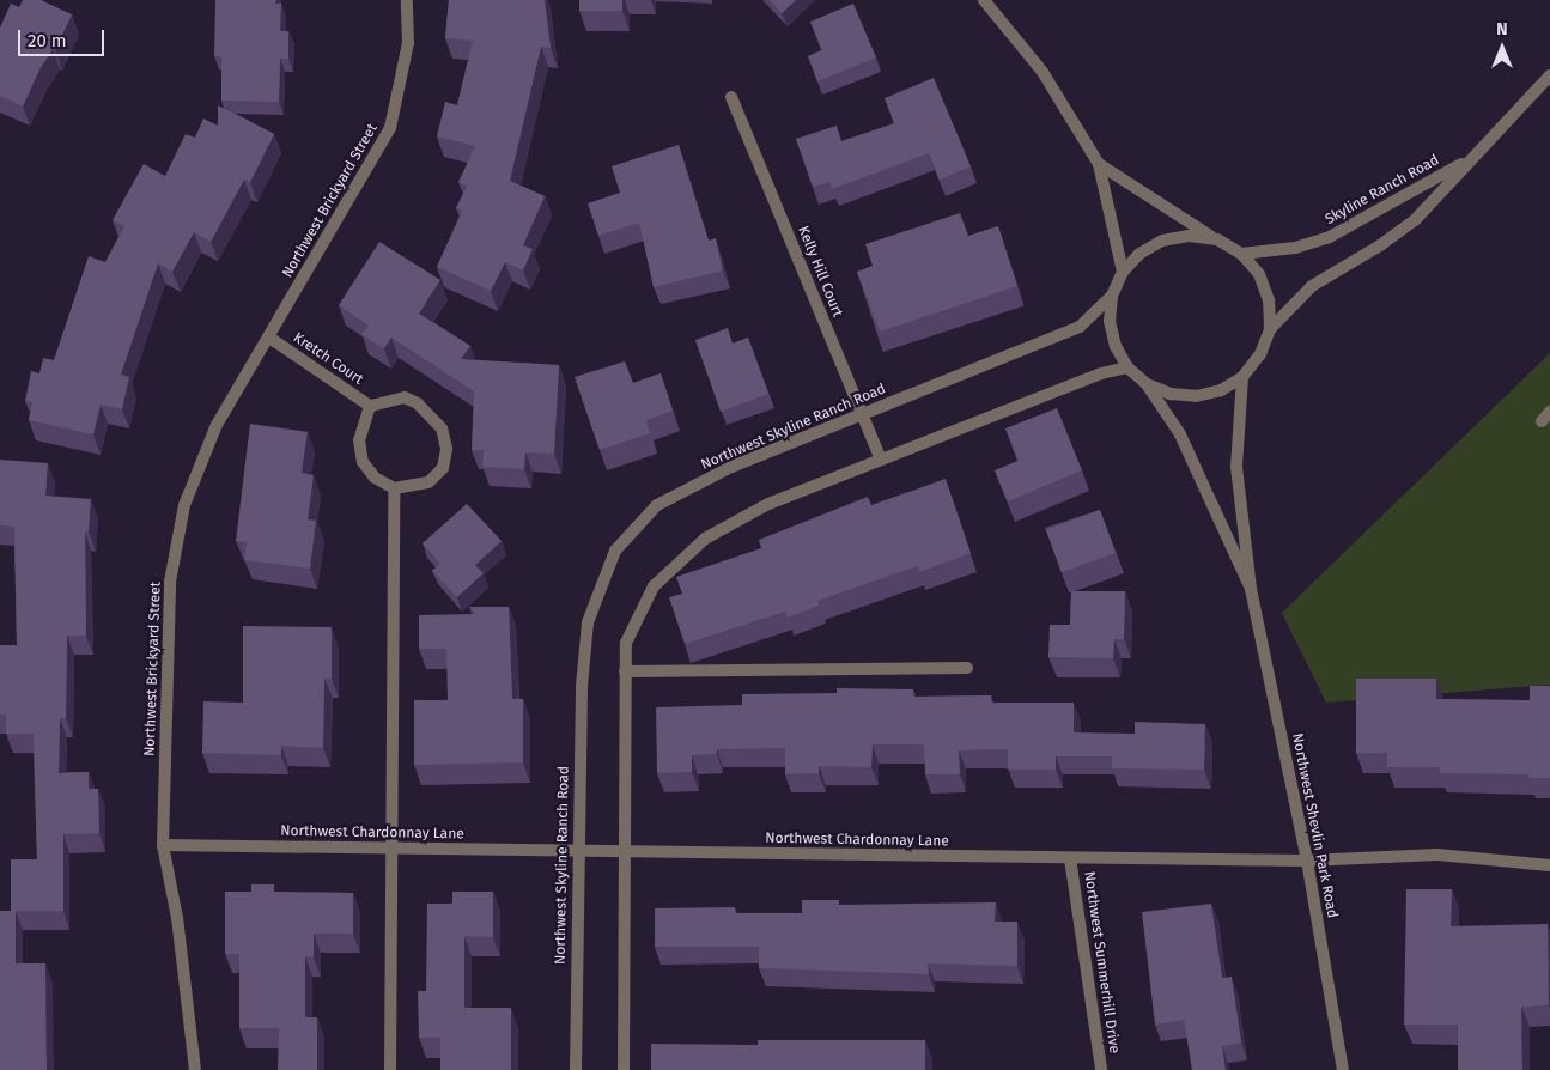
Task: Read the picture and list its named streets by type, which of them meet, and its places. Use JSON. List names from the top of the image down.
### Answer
{
  "streets": {
    "street": [
      "Skyline Ranch Road",
      "Northwest Brickyard Street",
      "Kelly Hill Court",
      "Kretch Court",
      "Northwest Skyline Ranch Road",
      "Northwest Shevlin Park Road",
      "Northwest Chardonnay Lane",
      "Northwest Summerhill Drive"
    ]
  },
  "crossings": [
    ["Skyline Ranch Road", "Northwest Skyline Ranch Road"],
    ["Skyline Ranch Road", "Northwest Shevlin Park Road"],
    ["Northwest Brickyard Street", "Kretch Court"],
    ["Northwest Brickyard Street", "Northwest Chardonnay Lane"],
    ["Kelly Hill Court", "Northwest Skyline Ranch Road"],
    ["Northwest Skyline Ranch Road", "Northwest Shevlin Park Road"],
    ["Northwest Skyline Ranch Road", "Northwest Chardonnay Lane"],
    ["Northwest Shevlin Park Road", "Northwest Chardonnay Lane"],
    ["Northwest Chardonnay Lane", "Northwest Summerhill Drive"]
  ],
  "scale_bar": "20 m",
  "north": "top"
}
